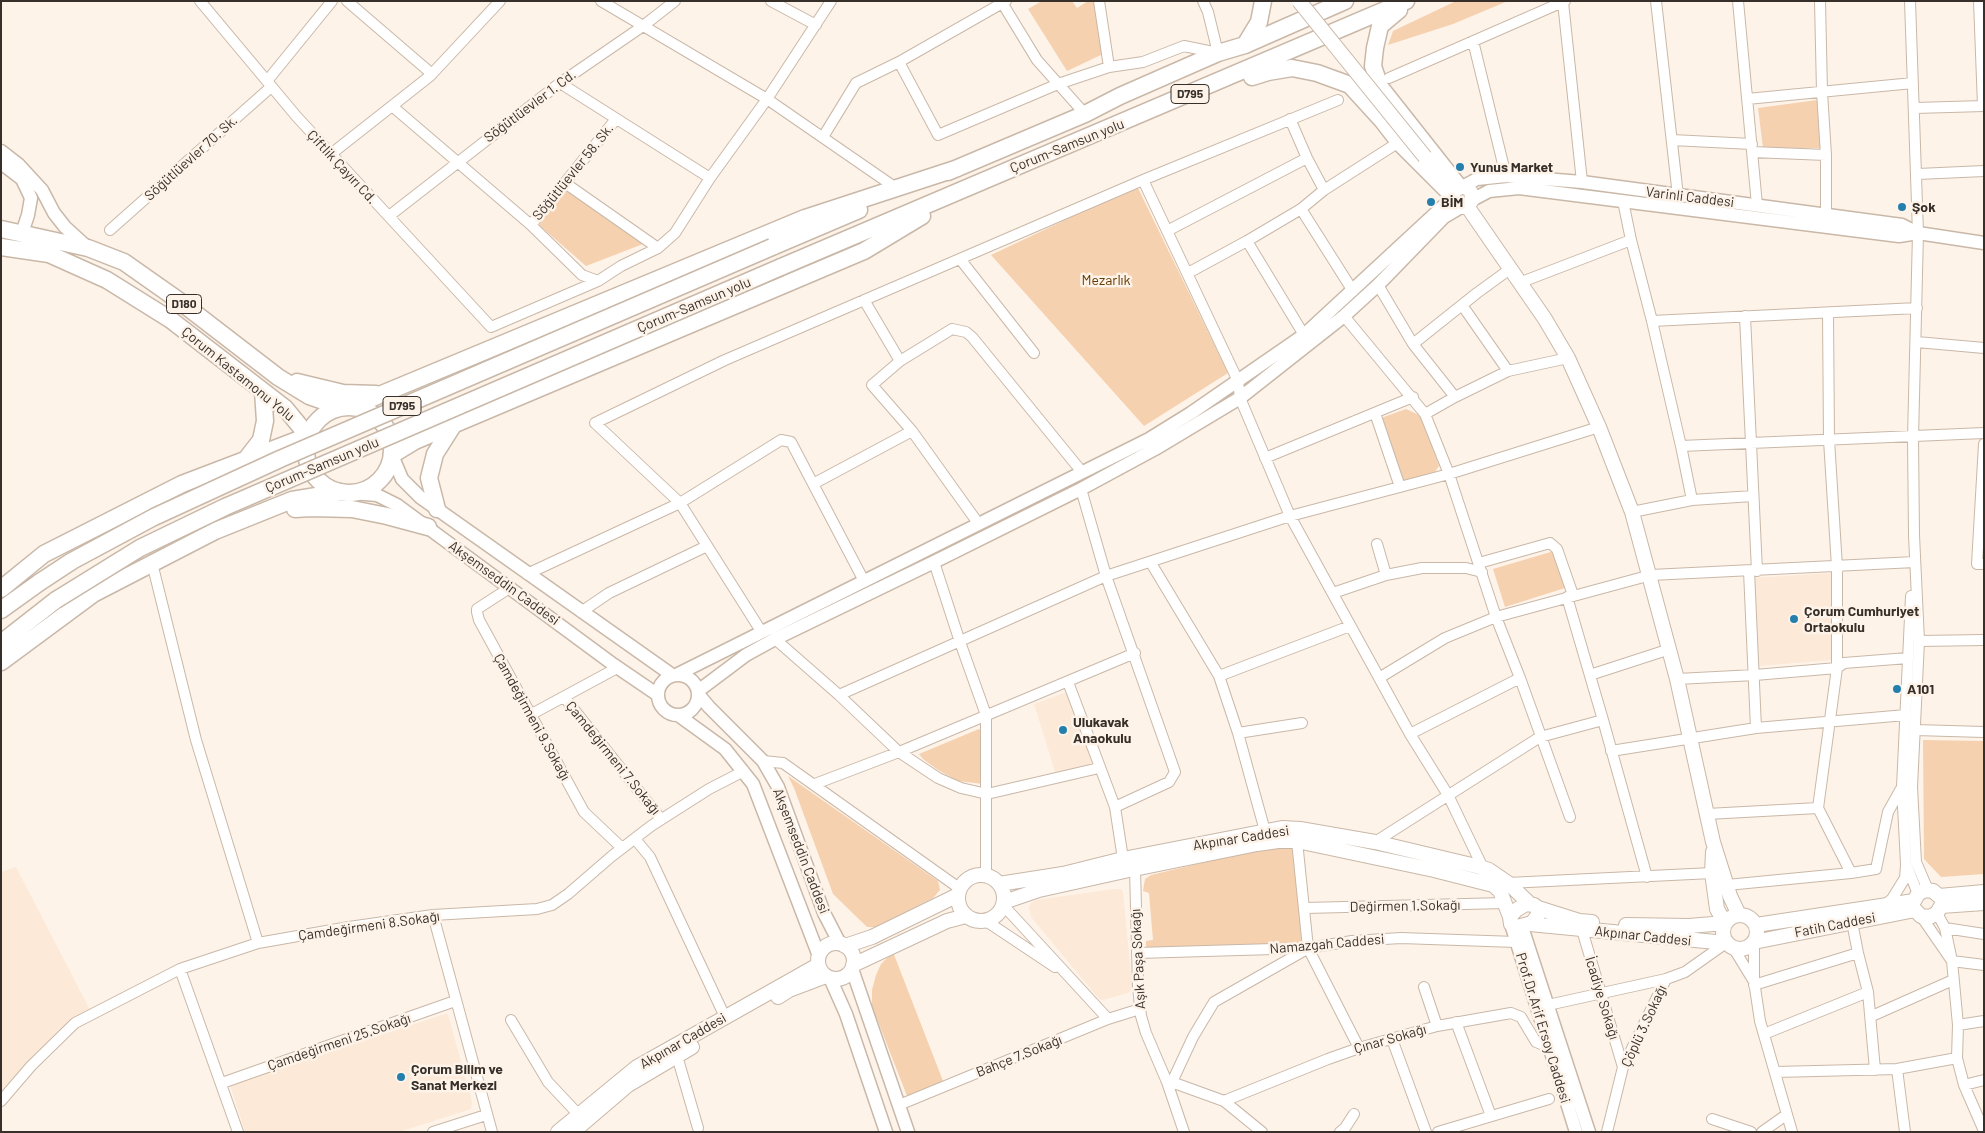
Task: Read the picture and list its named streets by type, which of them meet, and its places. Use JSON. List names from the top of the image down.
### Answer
{
  "streets": {
    "main road": [
      "D795",
      "Çorum-Samsun yolu",
      "D180",
      "Çorum Kastamonu Yolu",
      "Akpınar Caddesi",
      "Fatih Caddesi"
    ],
    "street": [
      "Söğütlüevler 1. Cd.",
      "Söğütlüevler 70. Sk.",
      "Çiftlik Çayırı Cd.",
      "Söğütlüevler 58. Sk.",
      "Varinli Caddesi",
      "Akşemseddin Caddesi",
      "Çamdeğirmeni 9.Sokağı",
      "Çamdeğirmeni 7.Sokağı",
      "Değirmen 1.Sokağı",
      "Çamdeğirmeni 8.Sokağı",
      "Namazgah Caddesi",
      "Aşık Paşa Sokağı",
      "İcadiye Sokağı",
      "Çöplü 3.Sokağı",
      "Prof.Dr.Arif Ersoy Caddesi",
      "Çınar Sokağı",
      "Çamdeğirmeni 25.Sokağı",
      "Bahçe 7.Sokağı"
    ]
  },
  "crossings": [
    ["Söğütlüevler 1. Cd.", "Çiftlik Çayırı Cd."],
    ["Söğütlüevler 70. Sk.", "Çiftlik Çayırı Cd."],
    ["Çorum Kastamonu Yolu", "Akşemseddin Caddesi"],
    ["Akşemseddin Caddesi", "Çamdeğirmeni 9.Sokağı"],
    ["Akşemseddin Caddesi", "Akpınar Caddesi"],
    ["Akşemseddin Caddesi", "Çamdeğirmeni 8.Sokağı"],
    ["Çamdeğirmeni 9.Sokağı", "Çamdeğirmeni 8.Sokağı"],
    ["Çamdeğirmeni 7.Sokağı", "Çamdeğirmeni 8.Sokağı"],
    ["Akpınar Caddesi", "Değirmen 1.Sokağı"],
    ["Akpınar Caddesi", "Fatih Caddesi"],
    ["Akpınar Caddesi", "Aşık Paşa Sokağı"],
    ["Akpınar Caddesi", "İcadiye Sokağı"],
    ["Akpınar Caddesi", "Prof.Dr.Arif Ersoy Caddesi"],
    ["Değirmen 1.Sokağı", "Prof.Dr.Arif Ersoy Caddesi"],
    ["Namazgah Caddesi", "Aşık Paşa Sokağı"],
    ["Namazgah Caddesi", "Prof.Dr.Arif Ersoy Caddesi"],
    ["Aşık Paşa Sokağı", "Bahçe 7.Sokağı"],
    ["İcadiye Sokağı", "Çöplü 3.Sokağı"],
    ["Prof.Dr.Arif Ersoy Caddesi", "Çınar Sokağı"]
  ],
  "parks": ["Mezarlık"],
  "places": [
    "Yunus Market",
    "BİM",
    "Şok",
    "Çorum Cumhuriyet Ortaokulu",
    "A101",
    "Ulukavak Anaokulu",
    "Çorum Bilim ve Sanat Merkezi"
  ]
}
